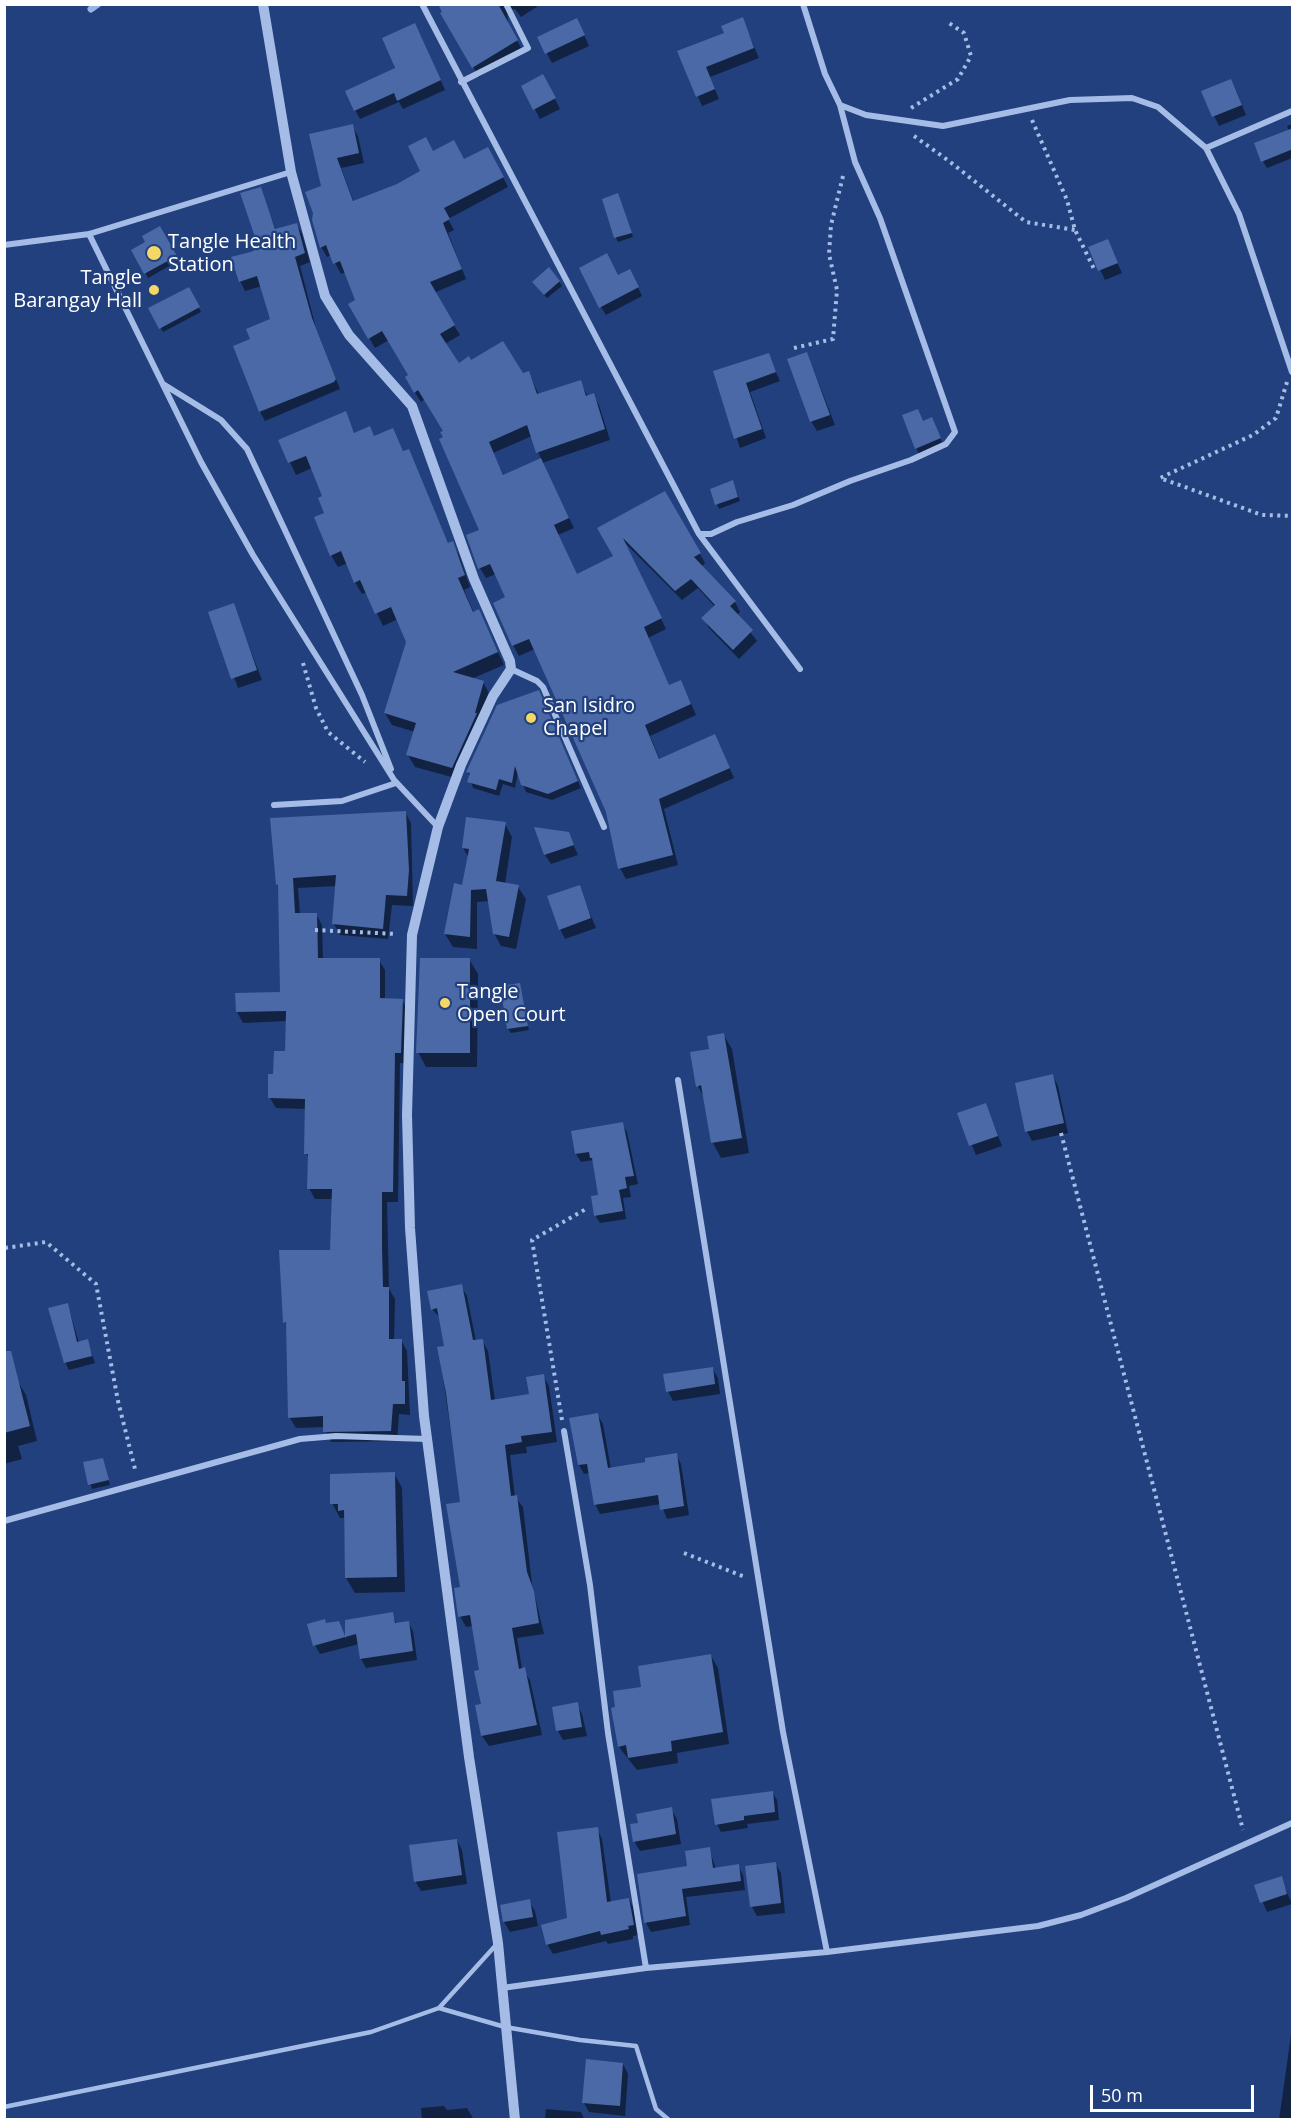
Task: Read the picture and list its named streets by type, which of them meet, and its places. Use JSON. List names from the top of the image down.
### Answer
{
  "places": [
    "Tangle Health Station",
    "Tangle Barangay Hall",
    "San Isidro Chapel",
    "Tangle Open Court"
  ],
  "scale_bar": "50 m"
}
